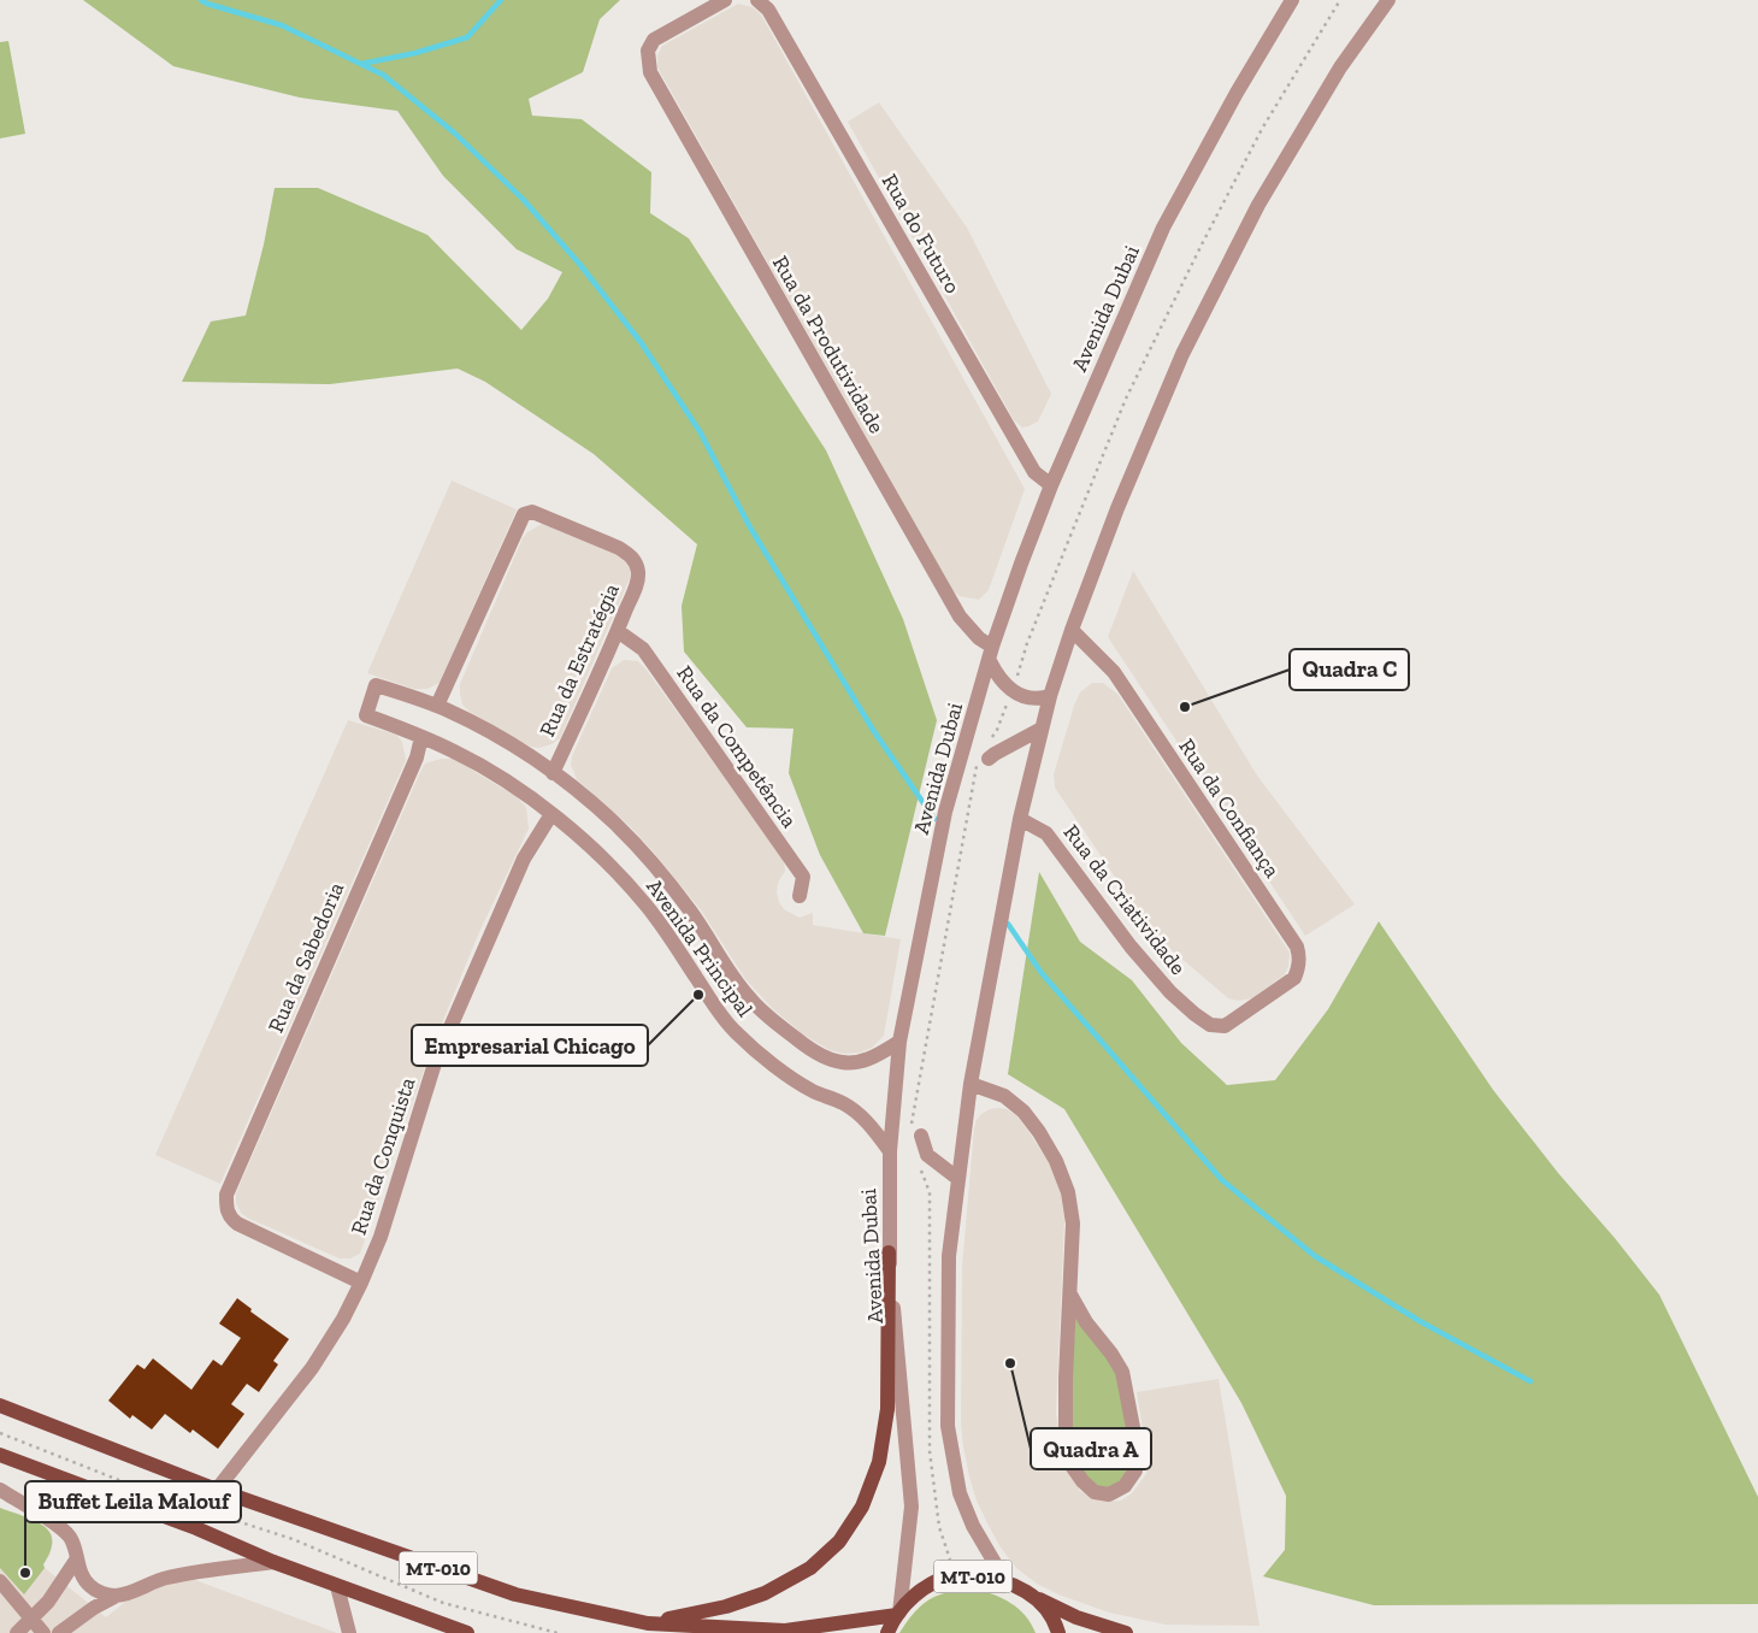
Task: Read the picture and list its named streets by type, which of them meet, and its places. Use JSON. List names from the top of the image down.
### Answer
{
  "streets": {
    "main road": ["MT-010"],
    "street": [
      "Rua do Futuro",
      "Avenida Dubai",
      "Rua da Produtividade",
      "Rua da Estratégia",
      "Rua da Competência",
      "Rua da Confiança",
      "Rua da Criatividade",
      "Avenida Principal",
      "Rua da Sabedoria",
      "Rua da Conquista"
    ]
  },
  "crossings": [
    ["Rua do Futuro", "Avenida Dubai"],
    ["Avenida Dubai", "Rua da Produtividade"],
    ["Avenida Dubai", "Avenida Principal"],
    ["Avenida Dubai", "MT-010"],
    ["Rua da Estratégia", "Rua da Competência"],
    ["Rua da Estratégia", "Avenida Principal"],
    ["Rua da Confiança", "Rua da Criatividade"],
    ["Avenida Principal", "Rua da Sabedoria"],
    ["Avenida Principal", "Rua da Conquista"],
    ["Rua da Sabedoria", "Rua da Conquista"],
    ["Rua da Conquista", "MT-010"]
  ],
  "places": [
    "Quadra C",
    "Empresarial Chicago",
    "Quadra A",
    "Buffet Leila Malouf"
  ]
}
